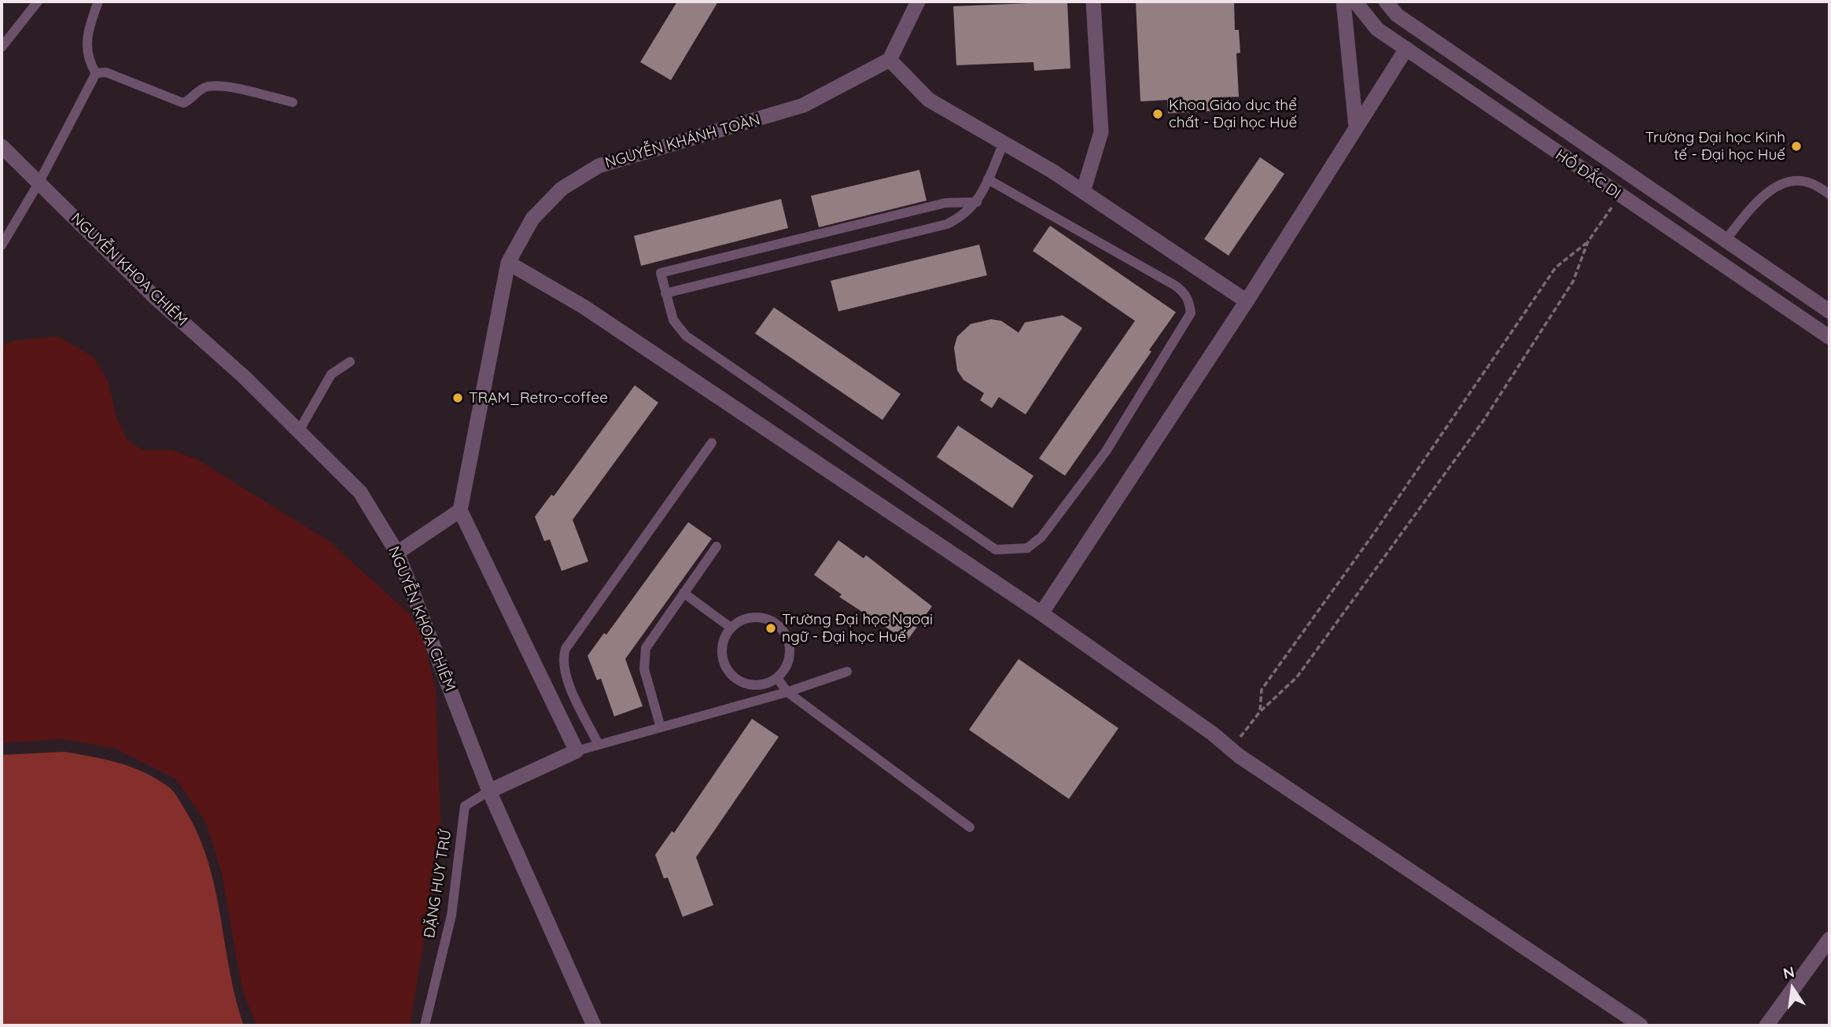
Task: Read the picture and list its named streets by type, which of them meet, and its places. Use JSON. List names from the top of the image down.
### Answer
{
  "streets": {
    "street": ["NGUYỄN KHÁNH TOÀN", "HỒ ĐẮC DI", "NGUYỄN KHOA CHIÊM"],
    "lane": ["ĐẶNG HUY TRỨ"]
  },
  "crossings": [
    ["NGUYỄN KHOA CHIÊM", "ĐẶNG HUY TRỨ"]
  ],
  "places": [
    "Khoa Giáo dục thể chất - Đại học Huế",
    "Trường Đại học Kinh tế - Đại học Huế",
    "TRẠM_Retro-coffee",
    "Trường Đại học Ngoại ngữ - Đại học Huế"
  ],
  "north": "top"
}
